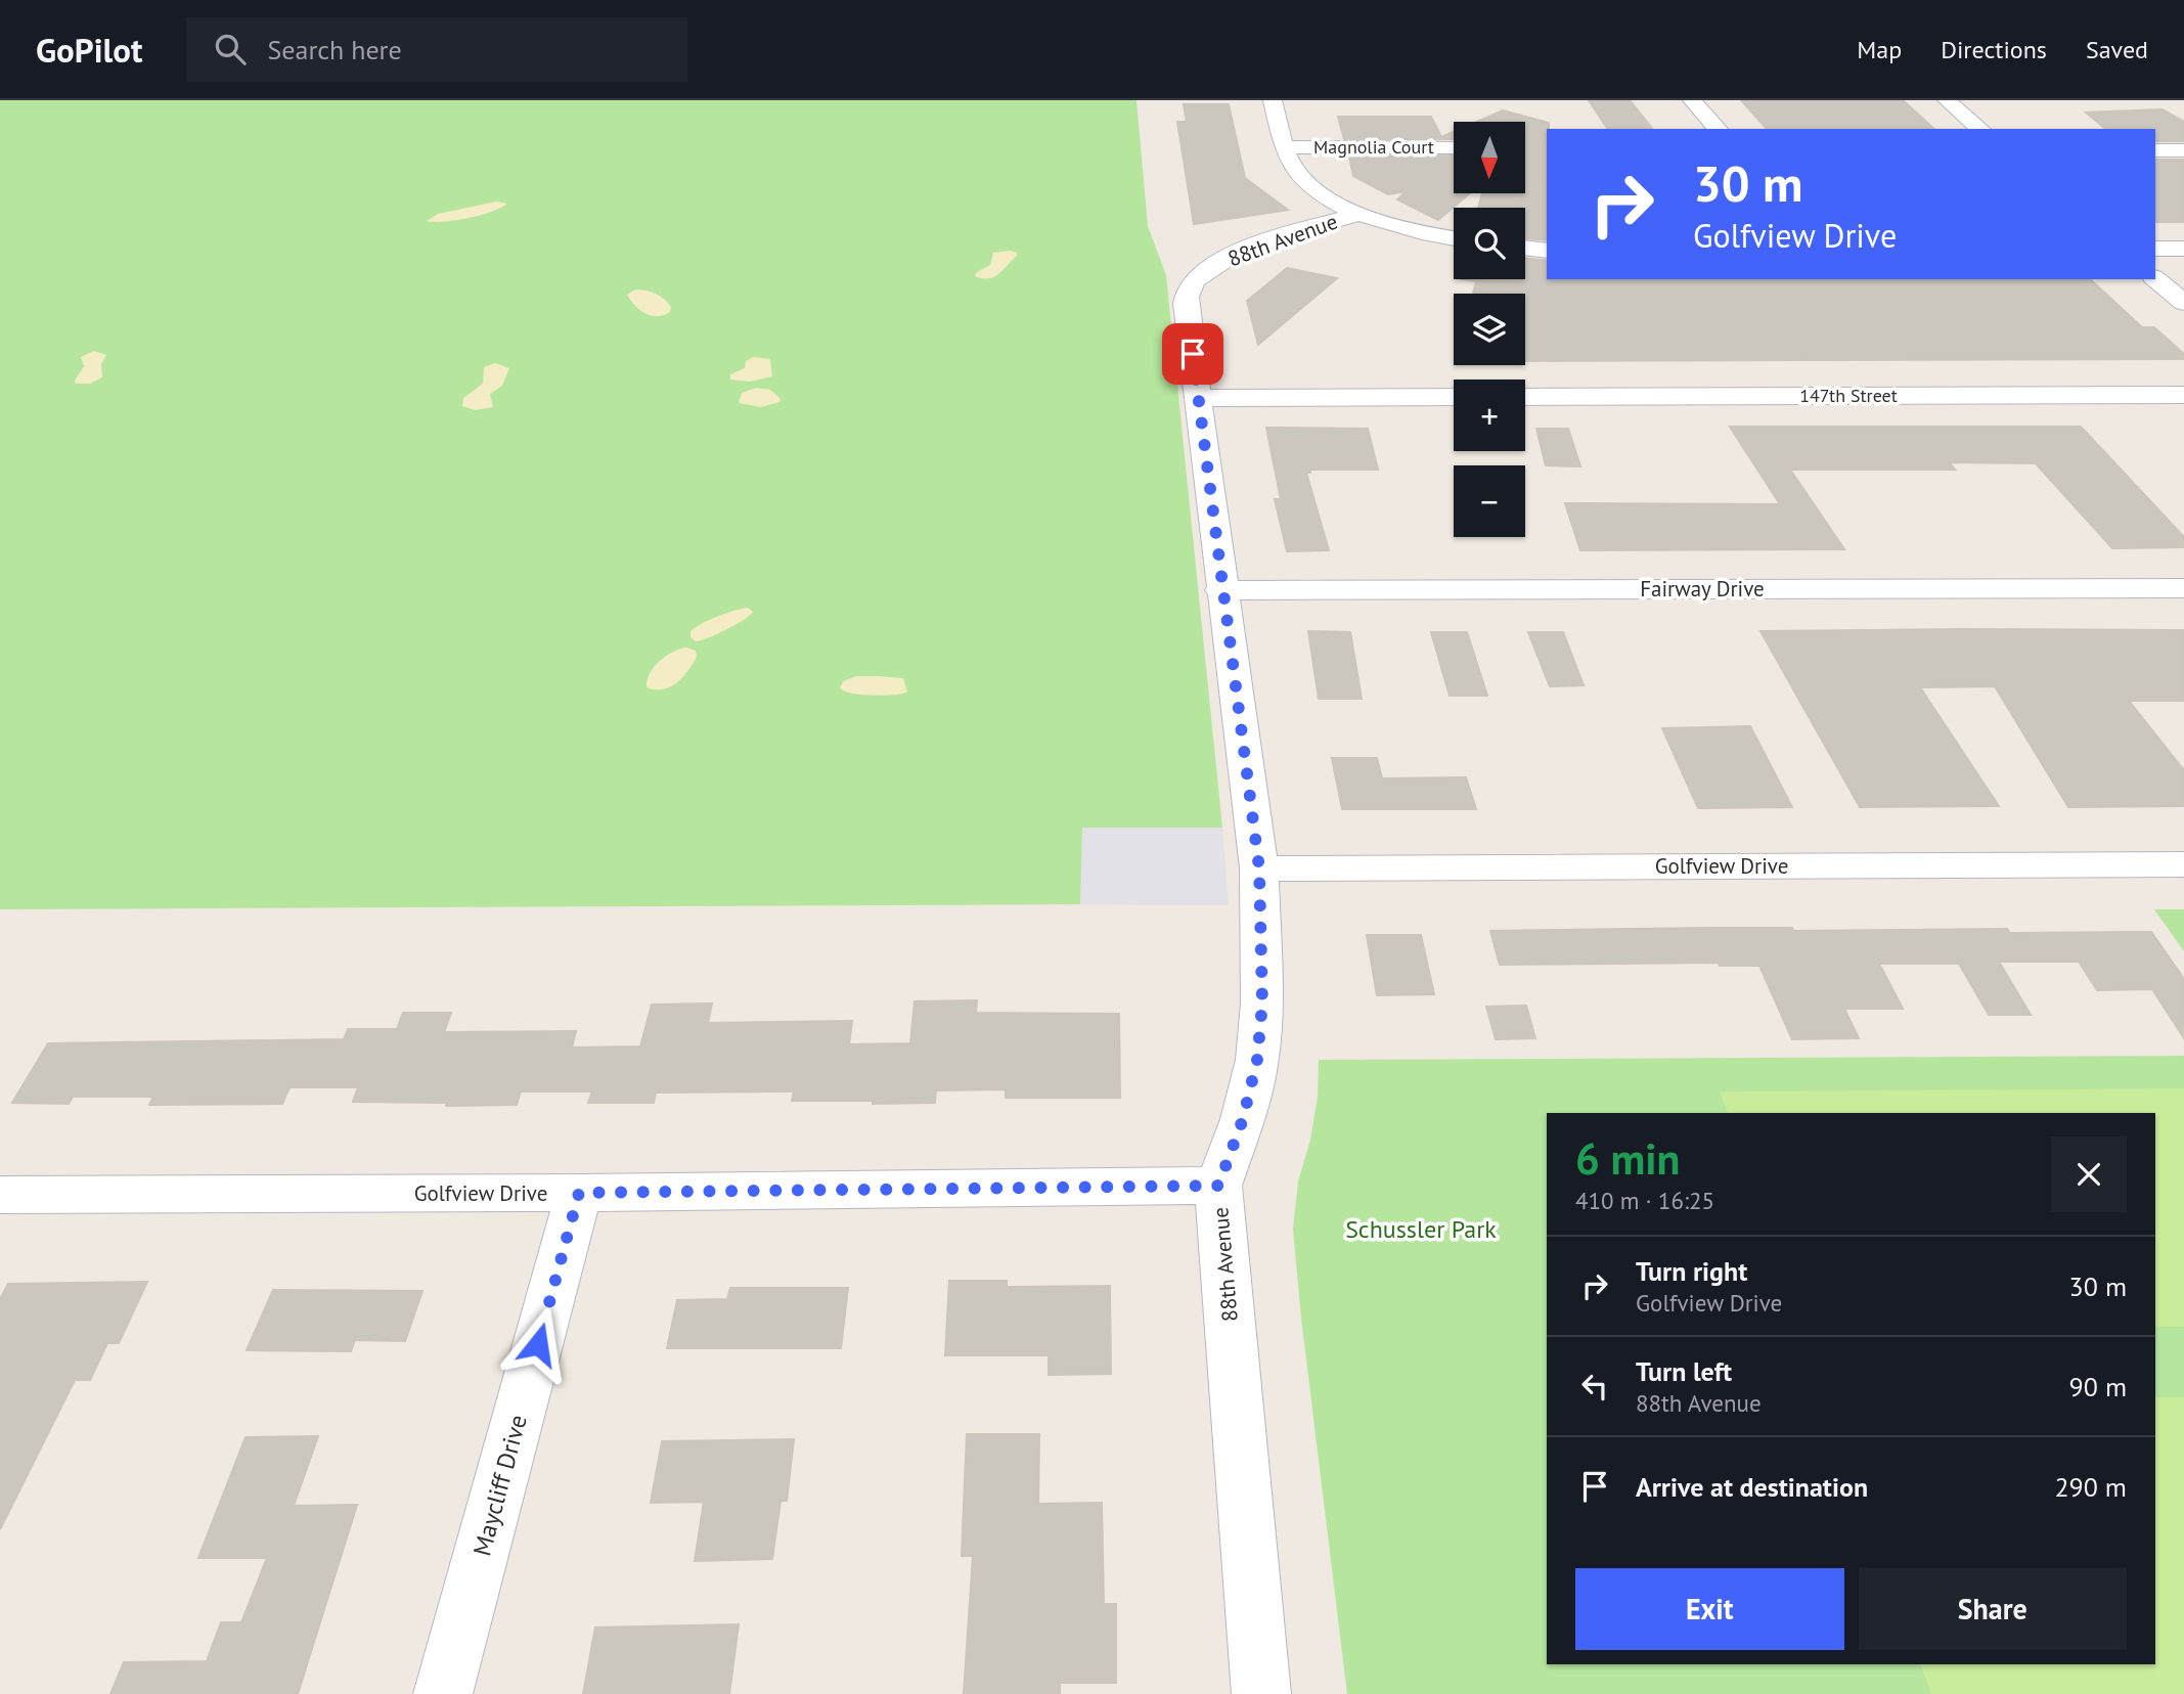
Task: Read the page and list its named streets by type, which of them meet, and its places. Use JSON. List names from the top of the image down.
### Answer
{
  "streets": {
    "street": [
      "Magnolia Court",
      "88th Avenue",
      "147th Street",
      "Fairway Drive",
      "Golfview Drive",
      "Maycliff Drive"
    ]
  },
  "crossings": [
    ["Magnolia Court", "88th Avenue"],
    ["88th Avenue", "Fairway Drive"],
    ["88th Avenue", "Golfview Drive"],
    ["Golfview Drive", "Maycliff Drive"]
  ],
  "parks": ["Schussler Park"],
  "north": "bottom",
  "page": {
    "header": "GoPilot",
    "search": "Search here",
    "nav": ["Map", "Directions", "Saved"],
    "map_buttons": ["+", "−"],
    "turn": ["30 m", "Golfview Drive"],
    "heading": ["6 min", "410 m · 16:25"],
    "list": [
      {
        "name": "Turn right",
        "note": "Golfview Drive",
        "value": "30 m"
      },
      {
        "name": "Turn left",
        "note": "88th Avenue",
        "value": "90 m"
      },
      {
        "name": "Arrive at destination",
        "value": "290 m"
      }
    ],
    "buttons": ["Exit", "Share"]
  }
}
